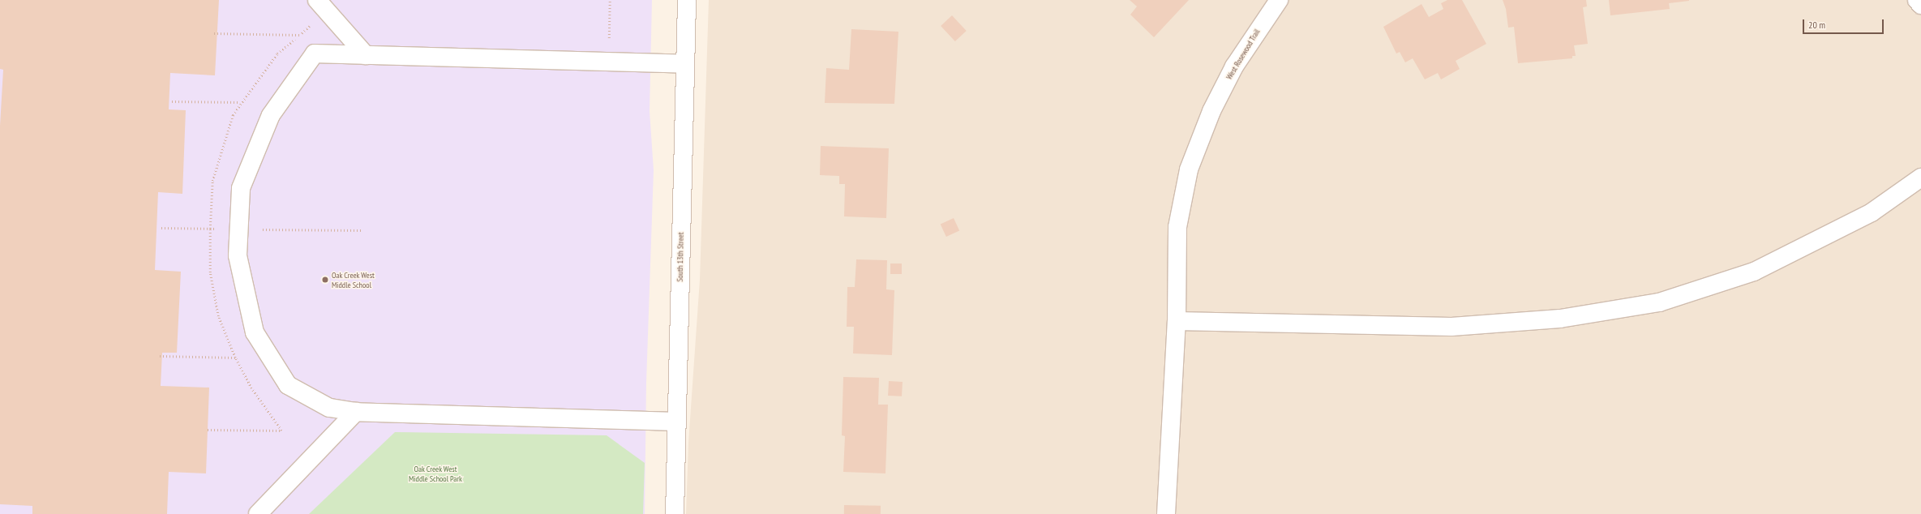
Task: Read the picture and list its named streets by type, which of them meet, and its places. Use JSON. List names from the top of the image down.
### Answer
{
  "streets": {
    "street": ["West Rosewood Trail", "South 13th Street"]
  },
  "parks": ["Oak Creek West Middle School Park"],
  "places": ["Oak Creek West Middle School"],
  "scale_bar": "20 m"
}
